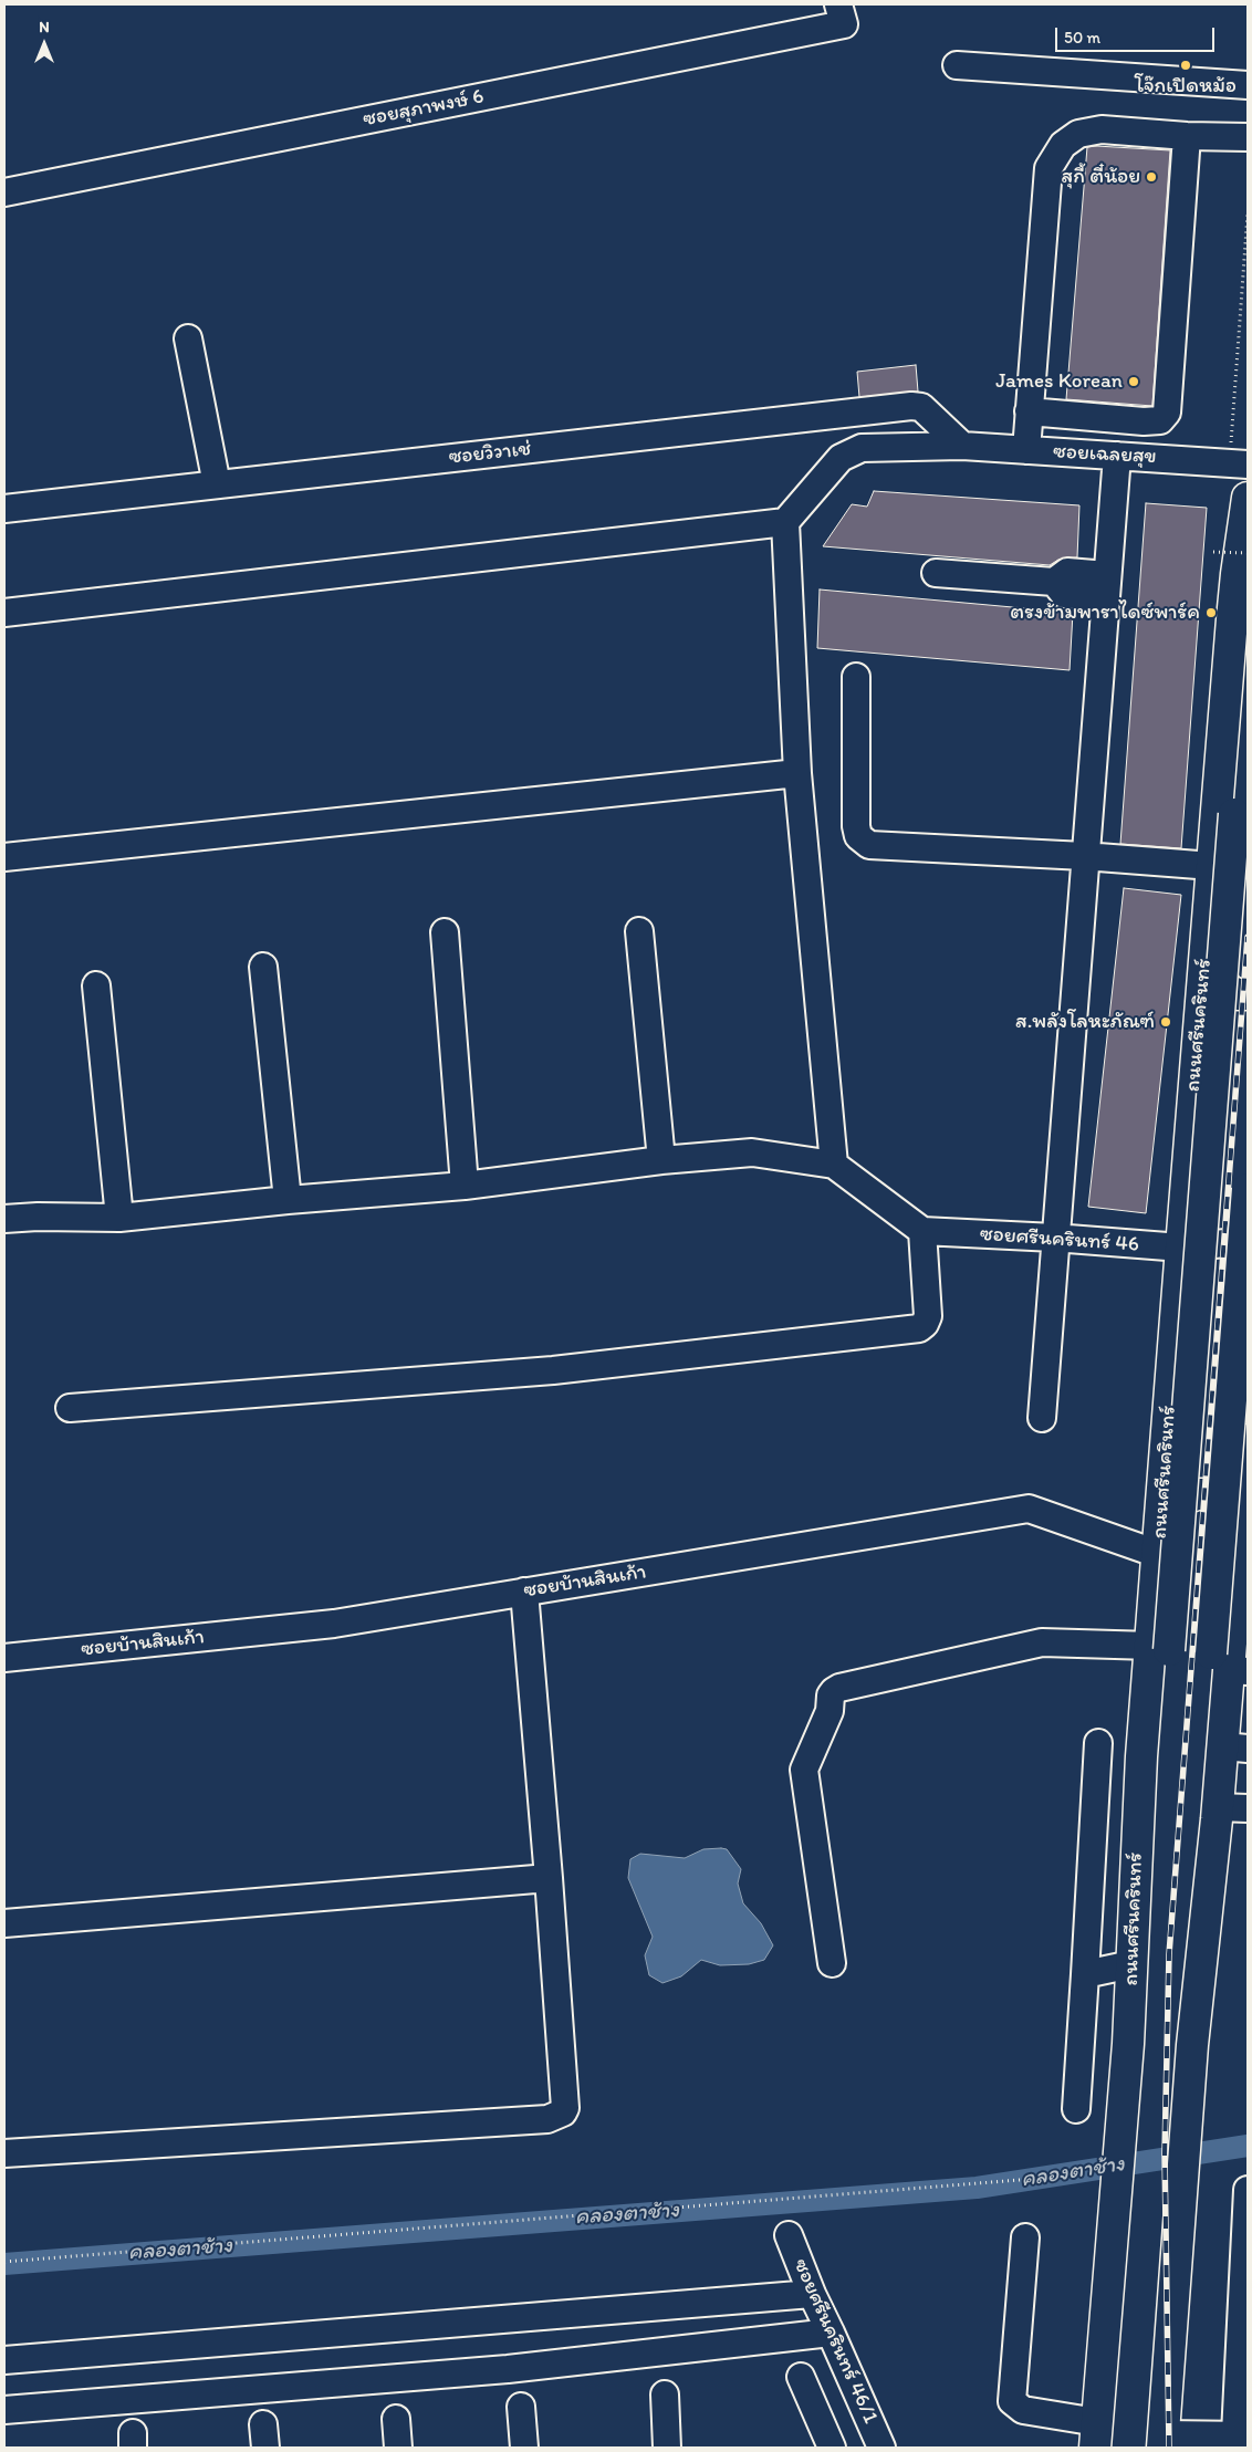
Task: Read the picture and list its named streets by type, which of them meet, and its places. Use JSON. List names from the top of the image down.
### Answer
{
  "streets": {
    "main road": ["ถนนศรีนครินทร์"],
    "street": [
      "ซอยสุภาพงษ์ 6",
      "ซอยวิวาเช่",
      "ซอยเฉลยสุข",
      "ซอยศรีนครินทร์ 46",
      "ซอยบ้านสินเก้า",
      "ซอยศรีนครินทร์ 46/1"
    ]
  },
  "crossings": [
    ["ซอยวิวาเช่", "ซอยเฉลยสุข"],
    ["ถนนศรีนครินทร์", "ซอยศรีนครินทร์ 46"],
    ["ถนนศรีนครินทร์", "ซอยบ้านสินเก้า"]
  ],
  "water": ["คลองตาช้าง"],
  "places": [
    "โจ๊กเปิดหม้อ",
    "สุกี้ ตี๋น้อย",
    "James Korean",
    "ตรงข้ามพาราไดซ์พาร์ค",
    "ส.พลังโลหะภัณฑ์"
  ],
  "scale_bar": "50 m",
  "north": "top"
}
